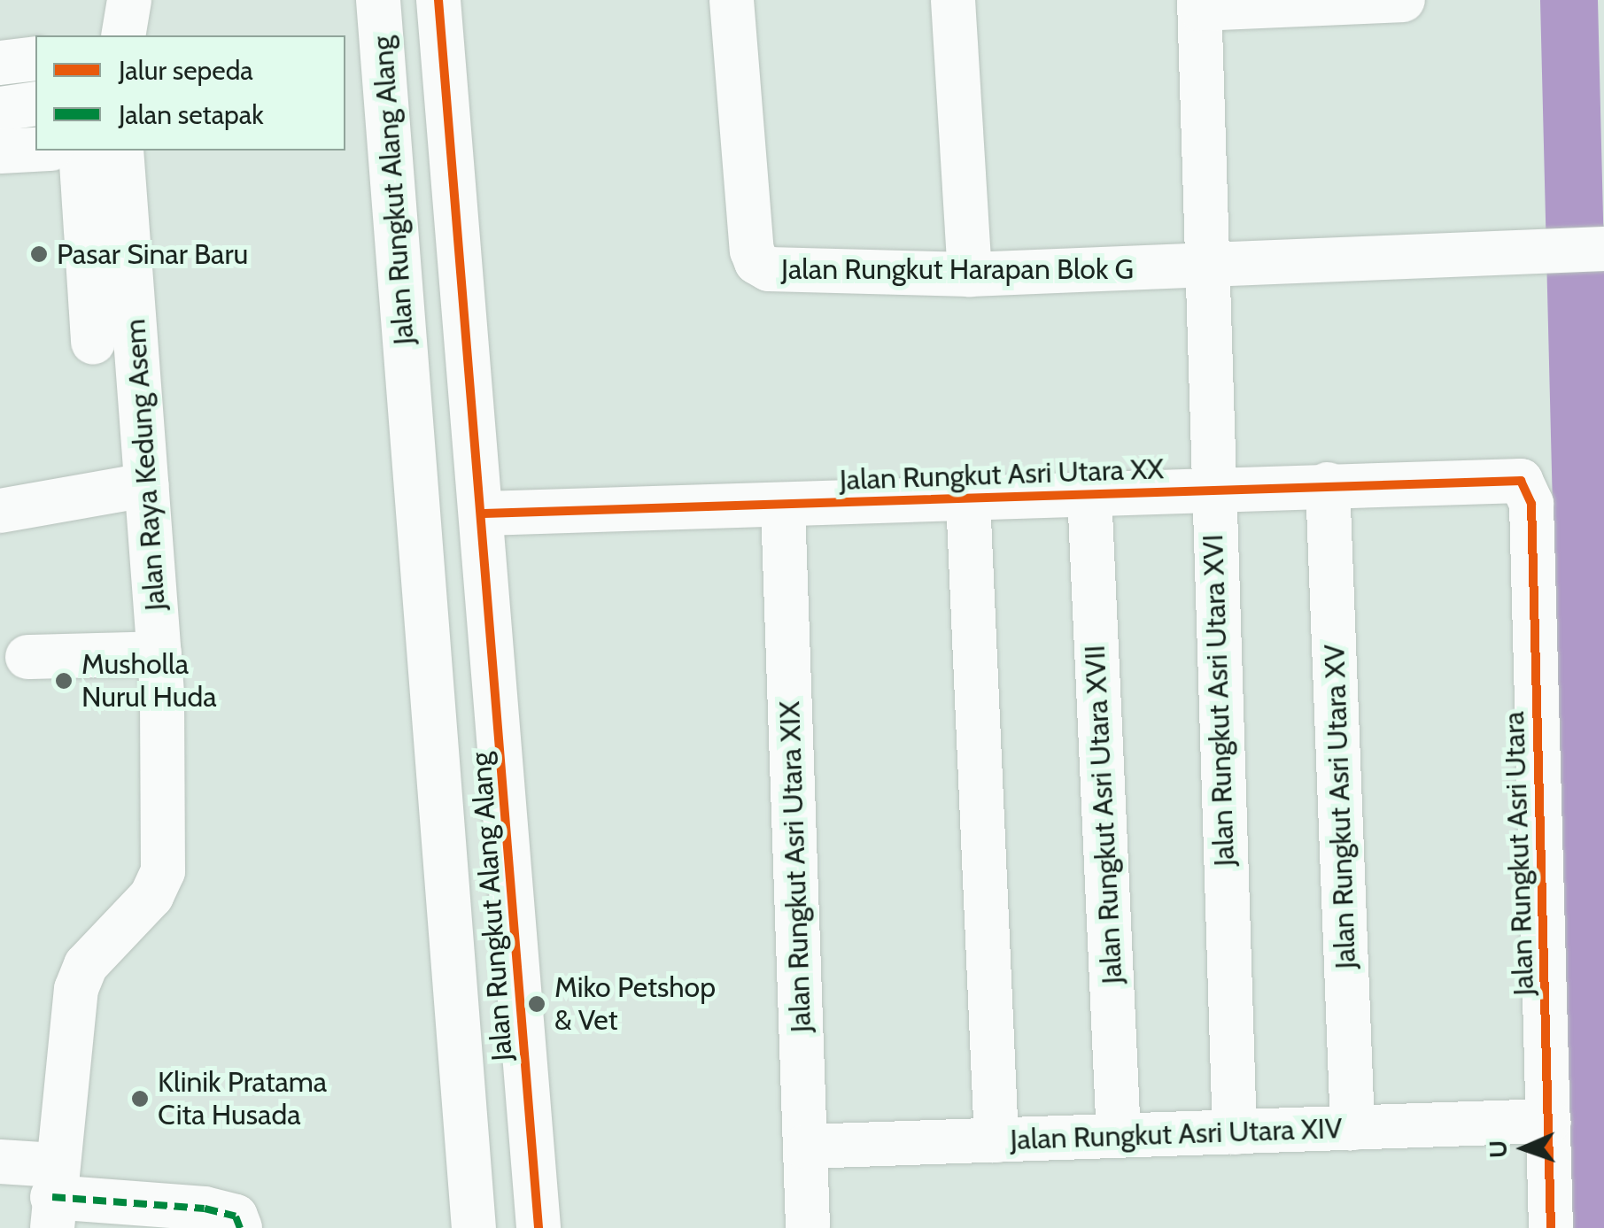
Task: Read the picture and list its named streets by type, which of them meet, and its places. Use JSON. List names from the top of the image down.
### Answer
{
  "streets": {
    "street": [
      "Jalan Rungkut Alang Alang",
      "Jalan Rungkut Harapan Blok G",
      "Jalan Raya Kedung Asem",
      "Jalan Rungkut Asri Utara XX",
      "Jalan Rungkut Asri Utara XVI",
      "Jalan Rungkut Asri Utara XV",
      "Jalan Rungkut Asri Utara XVII",
      "Jalan Rungkut Asri Utara",
      "Jalan Rungkut Asri Utara XIX",
      "Jalan Rungkut Asri Utara XIV"
    ]
  },
  "crossings": [
    ["Jalan Rungkut Alang Alang", "Jalan Rungkut Asri Utara XX"],
    ["Jalan Rungkut Harapan Blok G", "Jalan Rungkut Asri Utara XVI"],
    ["Jalan Rungkut Asri Utara XX", "Jalan Rungkut Asri Utara XVI"],
    ["Jalan Rungkut Asri Utara XX", "Jalan Rungkut Asri Utara XV"],
    ["Jalan Rungkut Asri Utara XX", "Jalan Rungkut Asri Utara XVII"],
    ["Jalan Rungkut Asri Utara XX", "Jalan Rungkut Asri Utara"],
    ["Jalan Rungkut Asri Utara XX", "Jalan Rungkut Asri Utara XIX"],
    ["Jalan Rungkut Asri Utara XVI", "Jalan Rungkut Asri Utara XIV"],
    ["Jalan Rungkut Asri Utara XV", "Jalan Rungkut Asri Utara XIV"],
    ["Jalan Rungkut Asri Utara XVII", "Jalan Rungkut Asri Utara XIV"],
    ["Jalan Rungkut Asri Utara", "Jalan Rungkut Asri Utara XIV"],
    ["Jalan Rungkut Asri Utara XIX", "Jalan Rungkut Asri Utara XIV"]
  ],
  "places": [
    "Pasar Sinar Baru",
    "Musholla Nurul Huda",
    "Miko Petshop & Vet",
    "Klinik Pratama Cita Husada"
  ],
  "legend": ["Jalur sepeda", "Jalan setapak"],
  "north": "left"
}
